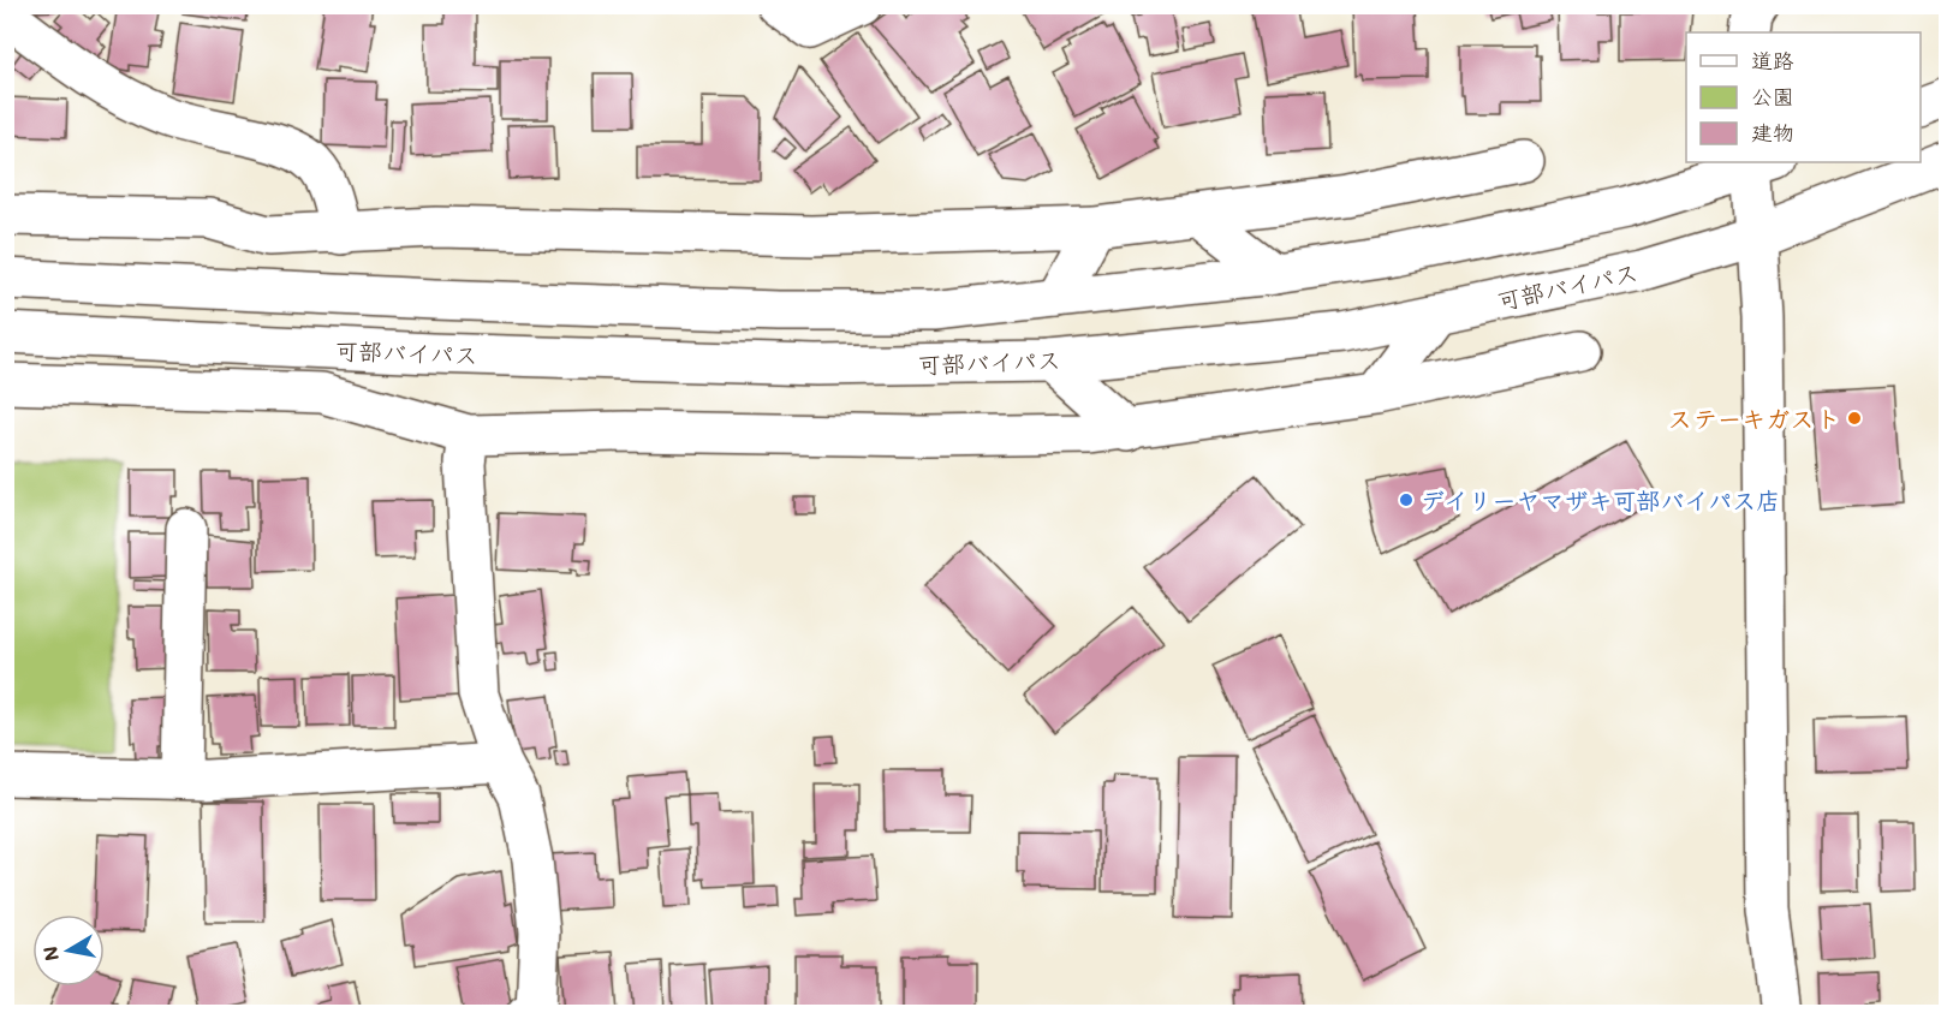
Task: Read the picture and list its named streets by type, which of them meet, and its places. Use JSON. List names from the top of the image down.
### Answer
{
  "streets": {
    "main road": ["可部バイパス"]
  },
  "places": ["ステーキガスト", "デイリーヤマザキ可部バイパス店"],
  "legend": ["道路", "公園", "建物"],
  "north": "left"
}
